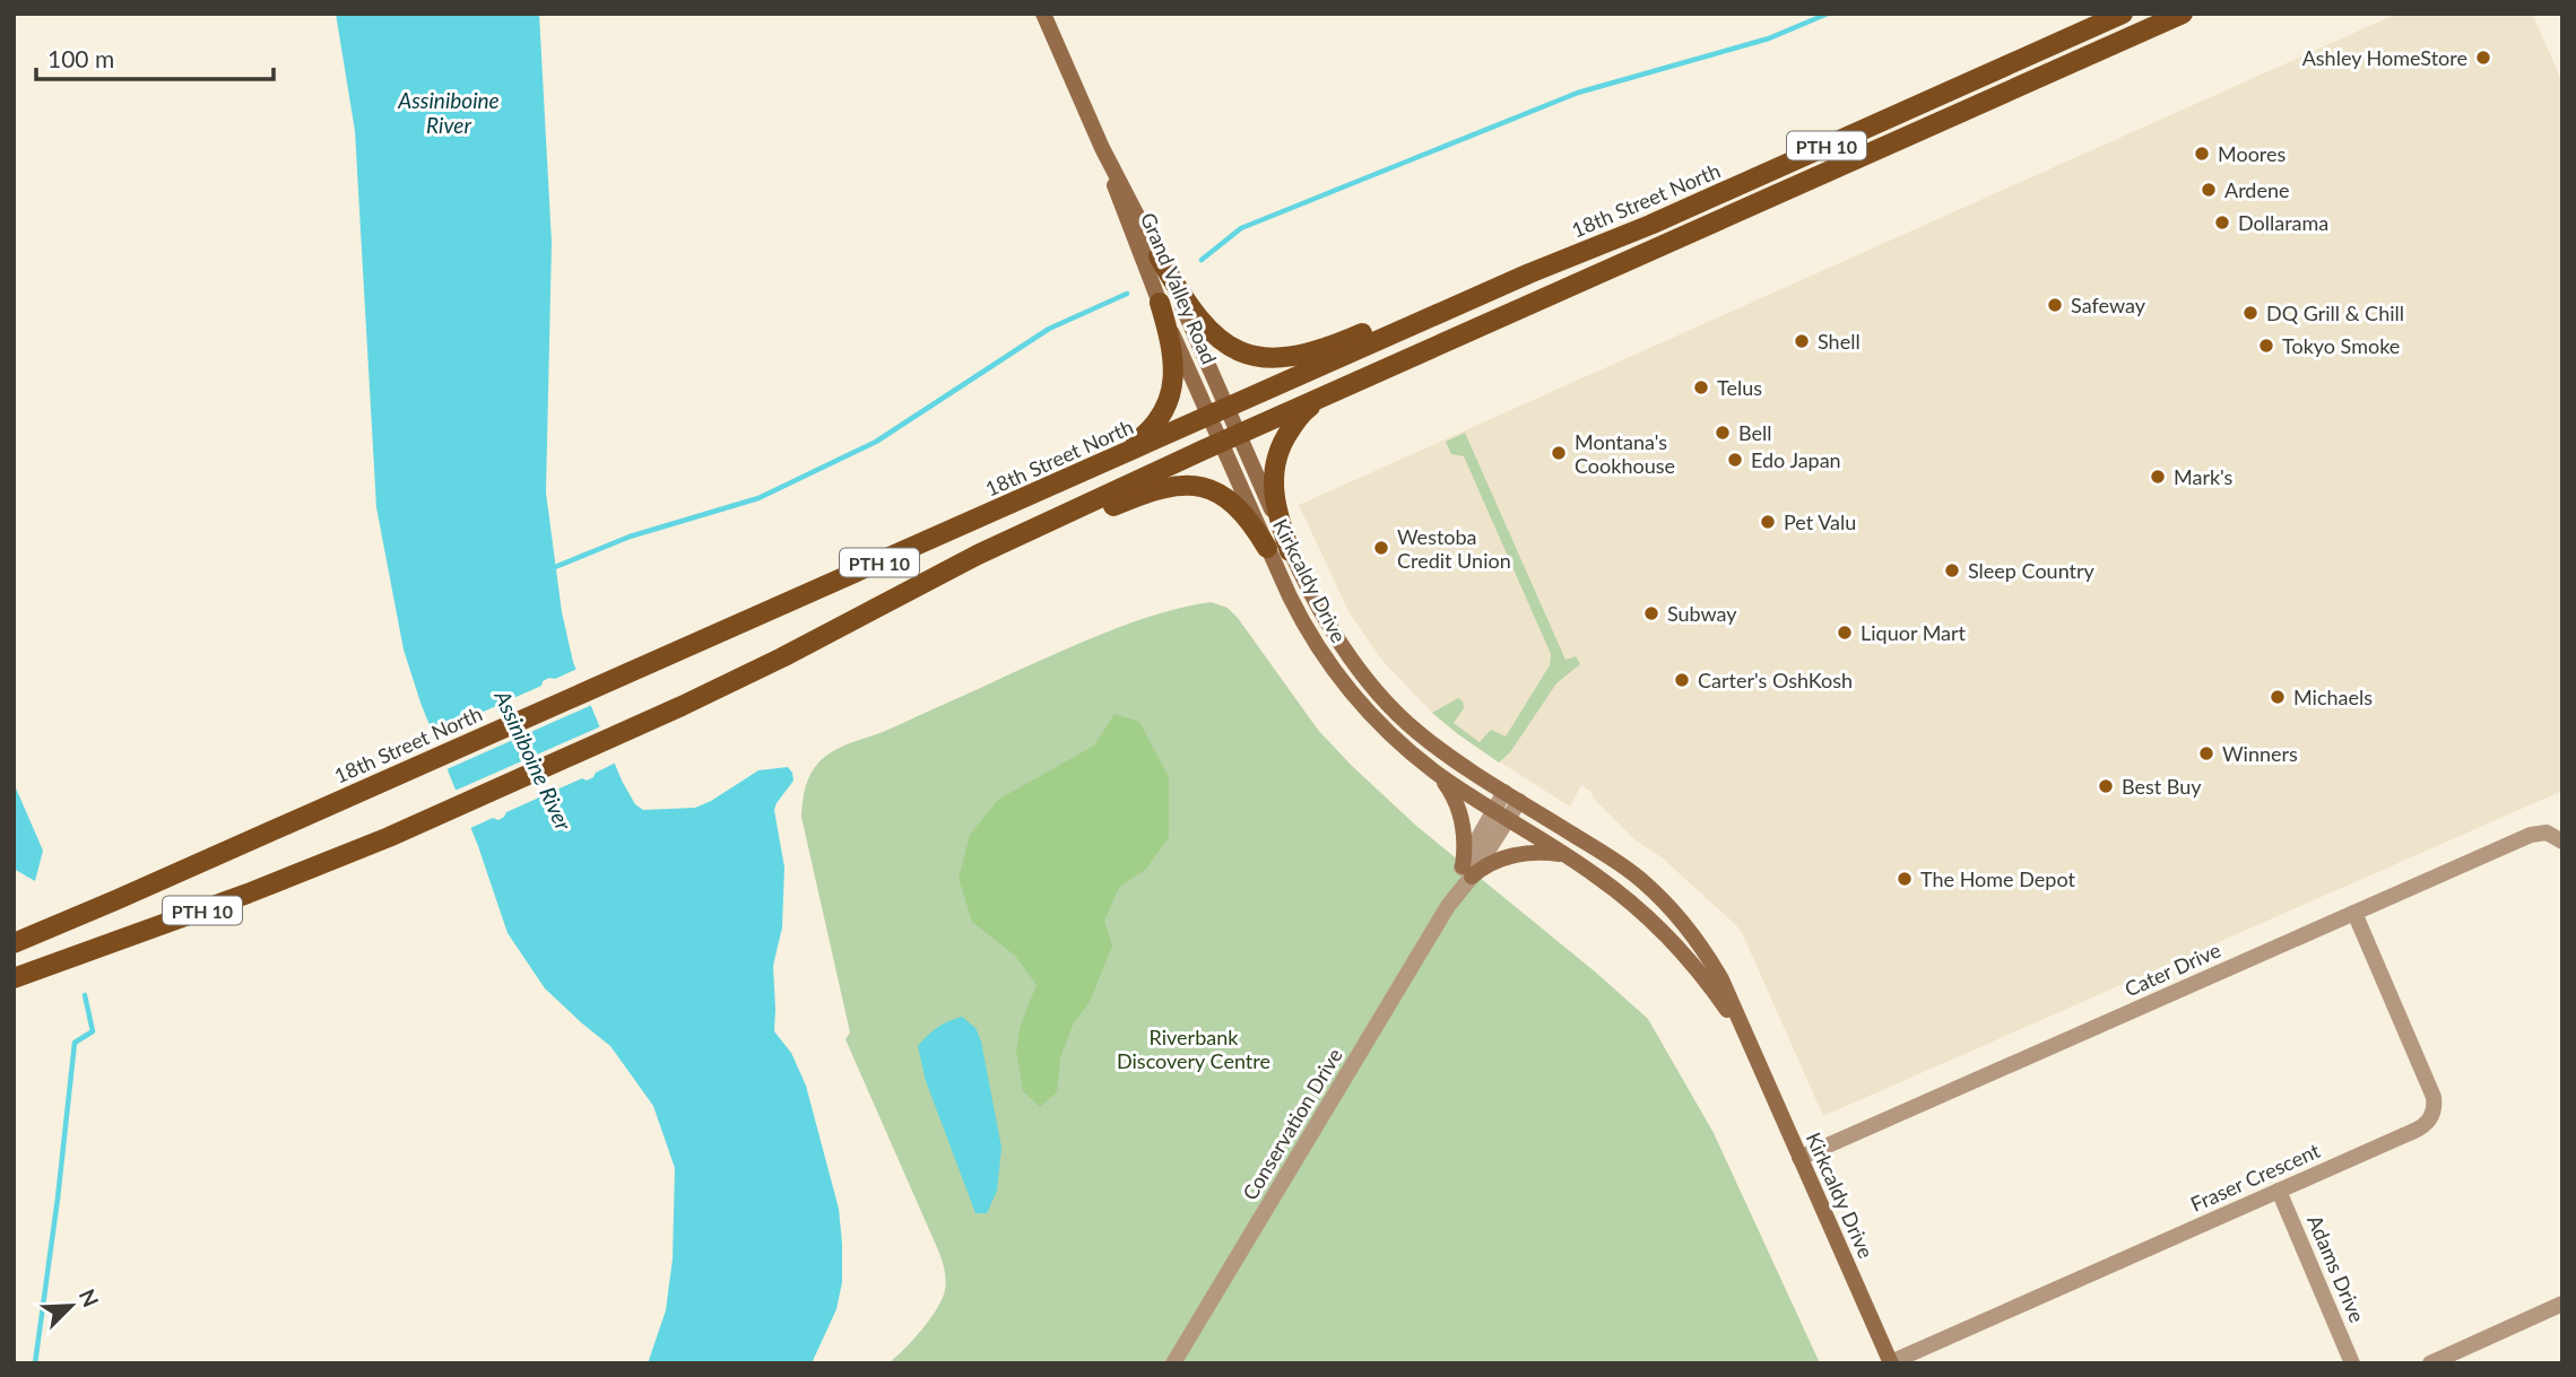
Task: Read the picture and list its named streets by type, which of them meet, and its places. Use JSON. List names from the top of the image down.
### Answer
{
  "streets": {
    "main road": [
      "PTH 10",
      "18th Street North",
      "Grand Valley Road",
      "Kirkcaldy Drive"
    ],
    "street": [
      "Cater Drive",
      "Conservation Drive",
      "Fraser Crescent",
      "Adams Drive"
    ]
  },
  "crossings": [
    ["PTH 10", "Grand Valley Road"],
    ["PTH 10", "Kirkcaldy Drive"],
    ["18th Street North", "Grand Valley Road"],
    ["Grand Valley Road", "Kirkcaldy Drive"],
    ["Kirkcaldy Drive", "Cater Drive"],
    ["Kirkcaldy Drive", "Conservation Drive"],
    ["Kirkcaldy Drive", "Fraser Crescent"],
    ["Cater Drive", "Fraser Crescent"],
    ["Fraser Crescent", "Adams Drive"]
  ],
  "water": ["Assiniboine River"],
  "parks": ["Riverbank Discovery Centre"],
  "places": [
    "Ashley HomeStore",
    "Moores",
    "Ardene",
    "Dollarama",
    "Safeway",
    "DQ Grill & Chill",
    "Shell",
    "Tokyo Smoke",
    "Telus",
    "Bell",
    "Montana's Cookhouse",
    "Edo Japan",
    "Mark's",
    "Pet Valu",
    "Westoba Credit Union",
    "Sleep Country",
    "Subway",
    "Liquor Mart",
    "Carter's OshKosh",
    "Michaels",
    "Winners",
    "Best Buy",
    "The Home Depot"
  ],
  "scale_bar": "100 m",
  "north": "top right"
}
